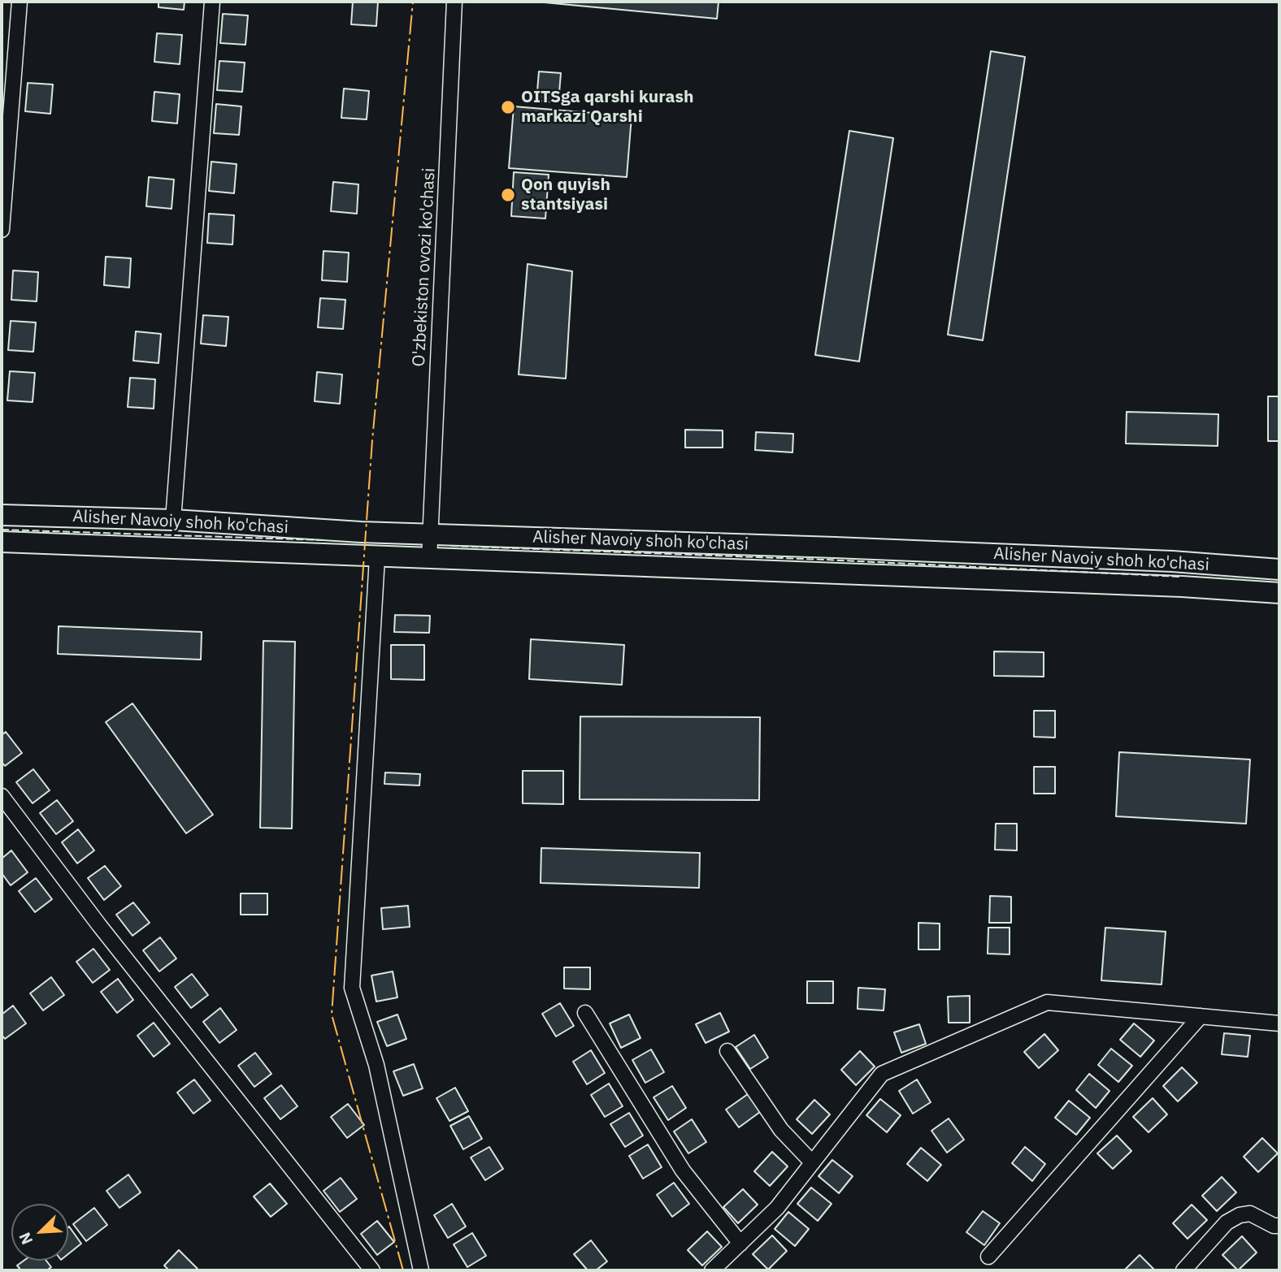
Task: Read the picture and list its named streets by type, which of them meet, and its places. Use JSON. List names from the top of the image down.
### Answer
{
  "streets": {
    "main road": ["Alisher Navoiy shoh ko'chasi"],
    "street": ["O'zbekiston ovozi ko'chasi"]
  },
  "crossings": [
    ["O'zbekiston ovozi ko'chasi", "Alisher Navoiy shoh ko'chasi"]
  ],
  "places": ["OITSga qarshi kurash markazi Qarshi", "Qon quyish stantsiyasi"],
  "north": "bottom left"
}
